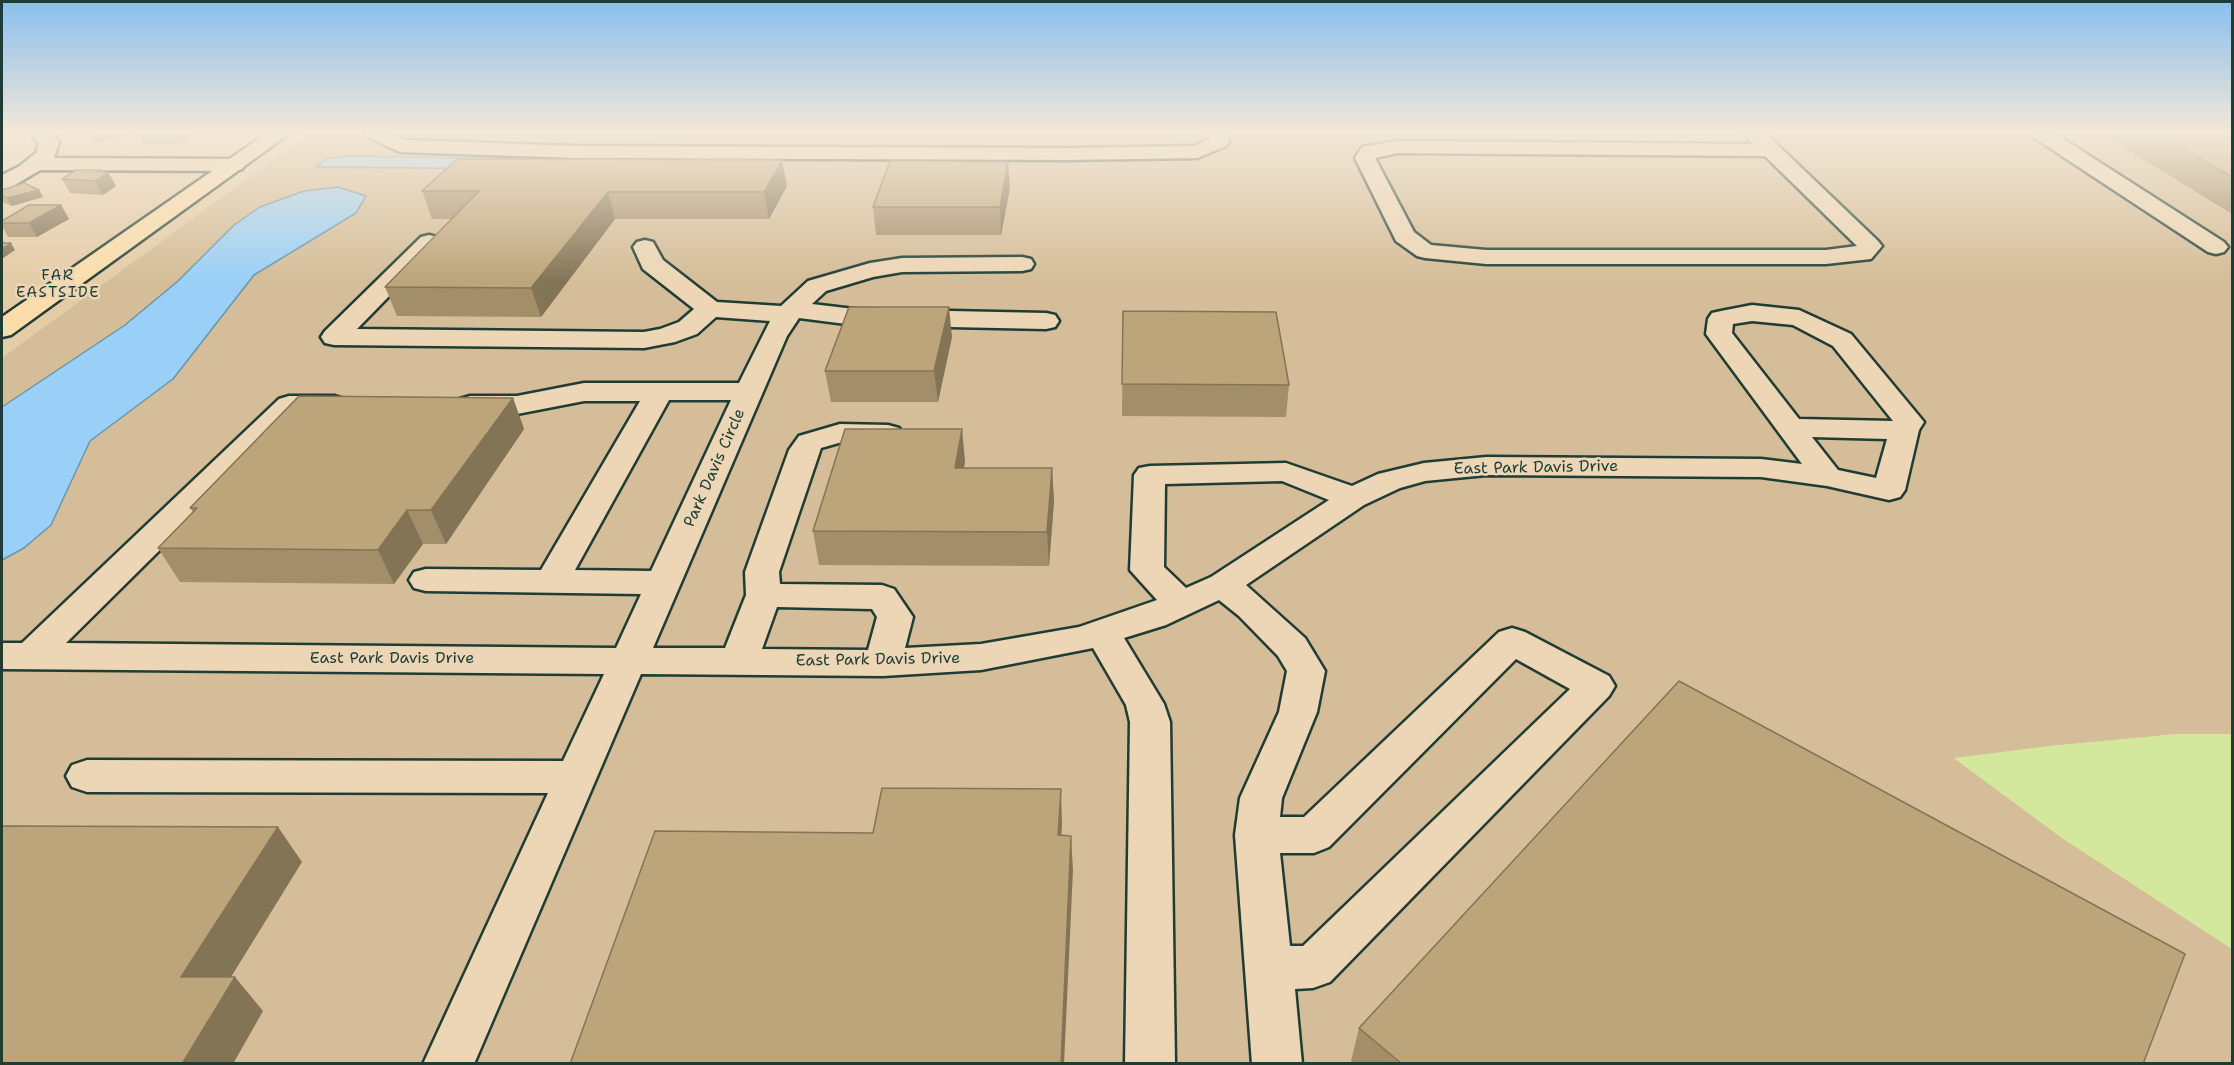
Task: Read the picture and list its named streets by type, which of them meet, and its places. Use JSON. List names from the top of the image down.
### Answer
{
  "streets": {
    "street": ["Park Davis Circle", "East Park Davis Drive"]
  },
  "crossings": [
    ["Park Davis Circle", "East Park Davis Drive"]
  ],
  "districts": ["FAR EASTSIDE"]
}
